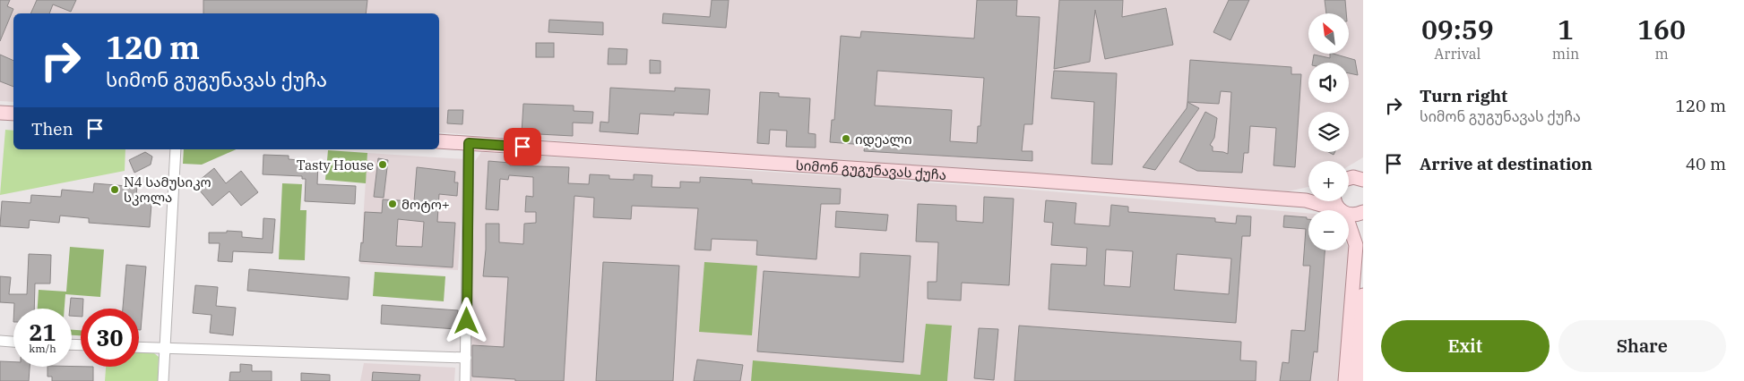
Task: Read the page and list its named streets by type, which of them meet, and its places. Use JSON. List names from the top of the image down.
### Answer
{
  "streets": {
    "main road": ["სიმონ გუგუნავას ქუჩა"]
  },
  "places": [
    "იდეალი",
    "Tasty House",
    "N4 სამუსიკო სკოლა",
    "მოტო+"
  ],
  "north": "top left",
  "page": {
    "eta": [
      "09:59",
      "Arrival",
      "1",
      "min",
      "160",
      "m"
    ],
    "map_buttons": ["+", "−"],
    "turn": ["120 m", "სიმონ გუგუნავას ქუჩა"],
    "list": [
      {
        "name": "Turn right",
        "note": "სიმონ გუგუნავას ქუჩა",
        "value": "120 m"
      },
      {
        "name": "Arrive at destination",
        "value": "40 m"
      }
    ],
    "then": "Then",
    "speed": "21 km/h",
    "limit": "30",
    "buttons": ["Exit", "Share"]
  }
}
